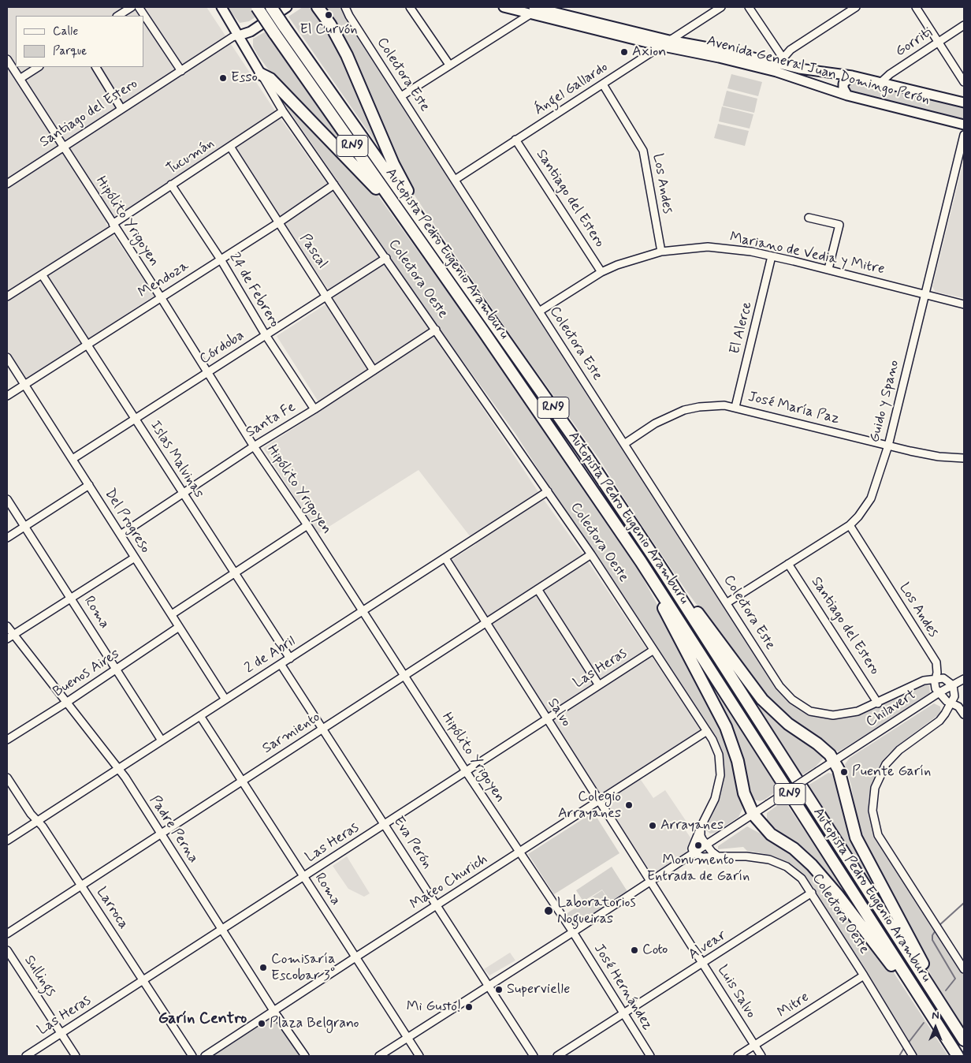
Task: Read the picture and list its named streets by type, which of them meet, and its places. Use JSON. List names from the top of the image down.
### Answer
{
  "streets": {
    "highway": ["RN9", "Autopista Pedro Eugenio Aramburu"],
    "main road": ["Avenida General Juan Domingo Perón", "Santiago del Estero", "Colectora Oeste"],
    "street": [
      "Gorriti",
      "Colectora Este",
      "Ángel Gallardo",
      "Tucumán",
      "Los Andes",
      "Hipólito Yrigoyen",
      "Pascal",
      "Mariano de Vedia y Mitre",
      "Mendoza",
      "24 de Febrero",
      "El Alerce",
      "Córdoba",
      "Guido y Spano",
      "José María Paz",
      "Santa Fe",
      "Islas Malvinas",
      "Del Progreso",
      "Roma",
      "2 de Abril",
      "Las Heras",
      "Buenos Aires",
      "Chilavert",
      "Salvo",
      "Sarmiento",
      "Padre Perna",
      "Eva Perón",
      "Mateo Churich",
      "Larroca",
      "Alvear",
      "Sullings",
      "José Hernández",
      "Luis Salvo",
      "Mitre"
    ]
  },
  "crossings": [
    ["Gorriti", "Avenida General Juan Domingo Perón"],
    ["Avenida General Juan Domingo Perón", "Ángel Gallardo"],
    ["Colectora Este", "Ángel Gallardo"],
    ["Colectora Este", "Santiago del Estero"],
    ["Colectora Este", "Los Andes"],
    ["Colectora Este", "Mariano de Vedia y Mitre"],
    ["Colectora Este", "Guido y Spano"],
    ["Colectora Este", "José María Paz"],
    ["Ángel Gallardo", "Santiago del Estero"],
    ["Ángel Gallardo", "Los Andes"],
    ["Santiago del Estero", "Hipólito Yrigoyen"],
    ["Santiago del Estero", "Mariano de Vedia y Mitre"],
    ["Santiago del Estero", "Colectora Oeste"],
    ["Santiago del Estero", "Guido y Spano"],
    ["Tucumán", "Hipólito Yrigoyen"],
    ["Tucumán", "Pascal"],
    ["Tucumán", "Colectora Oeste"],
    ["Tucumán", "24 de Febrero"],
    ["Tucumán", "Islas Malvinas"],
    ["Los Andes", "Mariano de Vedia y Mitre"],
    ["Los Andes", "Guido y Spano"],
    ["Los Andes", "Chilavert"],
    ["Hipólito Yrigoyen", "Mendoza"],
    ["Hipólito Yrigoyen", "Córdoba"],
    ["Hipólito Yrigoyen", "Santa Fe"],
    ["Hipólito Yrigoyen", "2 de Abril"],
    ["Hipólito Yrigoyen", "Las Heras"],
    ["Hipólito Yrigoyen", "Sarmiento"],
    ["Hipólito Yrigoyen", "Mateo Churich"],
    ["Hipólito Yrigoyen", "José Hernández"],
    ["Pascal", "Mendoza"],
    ["Pascal", "Córdoba"],
    ["Pascal", "Santa Fe"],
    ["Mariano de Vedia y Mitre", "El Alerce"],
    ["Mariano de Vedia y Mitre", "Guido y Spano"],
    ["Colectora Oeste", "Mendoza"],
    ["Colectora Oeste", "Córdoba"],
    ["Colectora Oeste", "Santa Fe"],
    ["Colectora Oeste", "2 de Abril"],
    ["Colectora Oeste", "Las Heras"],
    ["Colectora Oeste", "Sarmiento"],
    ["Colectora Oeste", "Mateo Churich"],
    ["Colectora Oeste", "Alvear"],
    ["Colectora Oeste", "Mitre"],
    ["Mendoza", "24 de Febrero"],
    ["Mendoza", "Islas Malvinas"],
    ["Mendoza", "Del Progreso"],
    ["24 de Febrero", "Córdoba"],
    ["24 de Febrero", "Santa Fe"],
    ["El Alerce", "José María Paz"],
    ["Córdoba", "Islas Malvinas"],
    ["Córdoba", "Del Progreso"],
    ["Guido y Spano", "José María Paz"],
    ["Santa Fe", "Islas Malvinas"],
    ["Santa Fe", "Del Progreso"],
    ["Islas Malvinas", "2 de Abril"],
    ["Del Progreso", "2 de Abril"],
    ["Del Progreso", "Buenos Aires"],
    ["Roma", "2 de Abril"],
    ["Roma", "Las Heras"],
    ["Roma", "Buenos Aires"],
    ["Roma", "Sarmiento"],
    ["Roma", "Mateo Churich"],
    ["2 de Abril", "Salvo"],
    ["2 de Abril", "Padre Perna"],
    ["2 de Abril", "Eva Perón"],
    ["2 de Abril", "Larroca"],
    ["Las Heras", "Salvo"],
    ["Las Heras", "Padre Perna"],
    ["Las Heras", "Eva Perón"],
    ["Las Heras", "Larroca"],
    ["Las Heras", "Sullings"],
    ["Buenos Aires", "Padre Perna"],
    ["Salvo", "Sarmiento"],
    ["Salvo", "Mateo Churich"],
    ["Salvo", "Luis Salvo"],
    ["Sarmiento", "Padre Perna"],
    ["Sarmiento", "Eva Perón"],
    ["Sarmiento", "Larroca"],
    ["Padre Perna", "Mateo Churich"],
    ["Eva Perón", "Mateo Churich"],
    ["Alvear", "José Hernández"],
    ["Alvear", "Luis Salvo"],
    ["Luis Salvo", "Mitre"]
  ],
  "districts": ["Garín Centro"],
  "places": [
    "El Curvón",
    "Axion",
    "Esso",
    "Puente Garín",
    "Colegio Arrayanes",
    "Arrayanes",
    "Monumento Entrada de Garín",
    "Laboratorios Nogueiras",
    "Coto",
    "Comisaría Escobar 3°",
    "Supervielle",
    "Mi Gusto!",
    "Plaza Belgrano"
  ],
  "legend": ["Calle", "Parque"],
  "north": "top"
}
